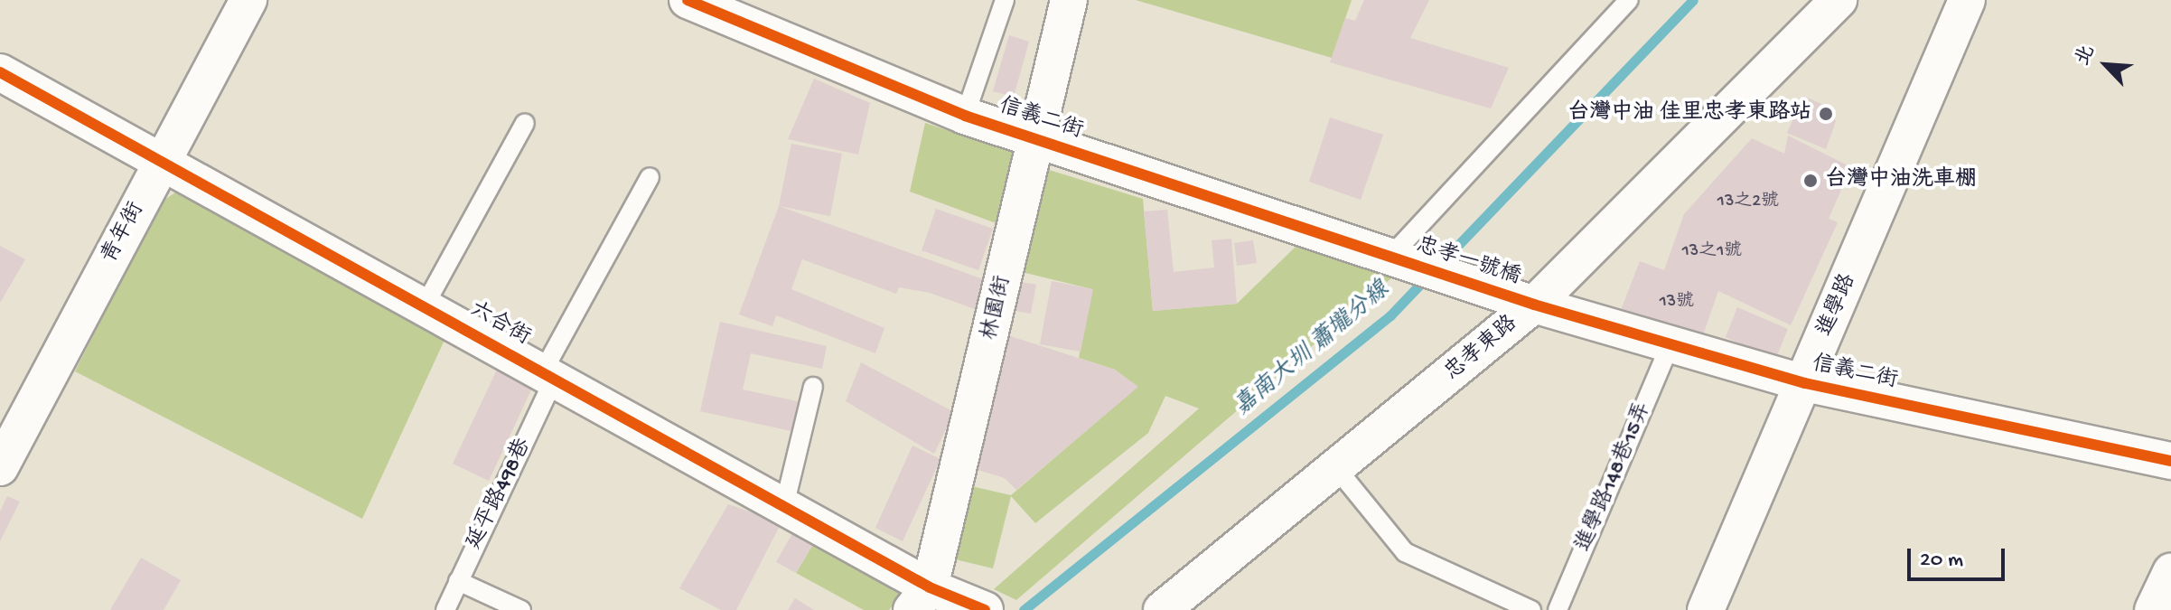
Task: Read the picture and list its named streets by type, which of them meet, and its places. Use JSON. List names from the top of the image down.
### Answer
{
  "streets": {
    "street": [
      "信義二街",
      "青年街",
      "忠孝一號橋",
      "進學路",
      "林園街",
      "六合街",
      "忠孝東路"
    ],
    "lane": ["進學路148巷15弄", "延平路498巷"]
  },
  "crossings": [
    ["信義二街", "忠孝一號橋"],
    ["信義二街", "進學路"],
    ["信義二街", "林園街"],
    ["信義二街", "忠孝東路"],
    ["信義二街", "進學路148巷15弄"],
    ["青年街", "六合街"],
    ["忠孝一號橋", "忠孝東路"],
    ["林園街", "六合街"],
    ["六合街", "延平路498巷"]
  ],
  "water": ["嘉南大圳 蕭壠分線"],
  "places": ["台灣中油 佳里忠孝東路站", "台灣中油洗車棚"],
  "house_numbers": ["13之2號", "13之1號", "13號"],
  "scale_bar": "20 m",
  "north": "top left"
}
